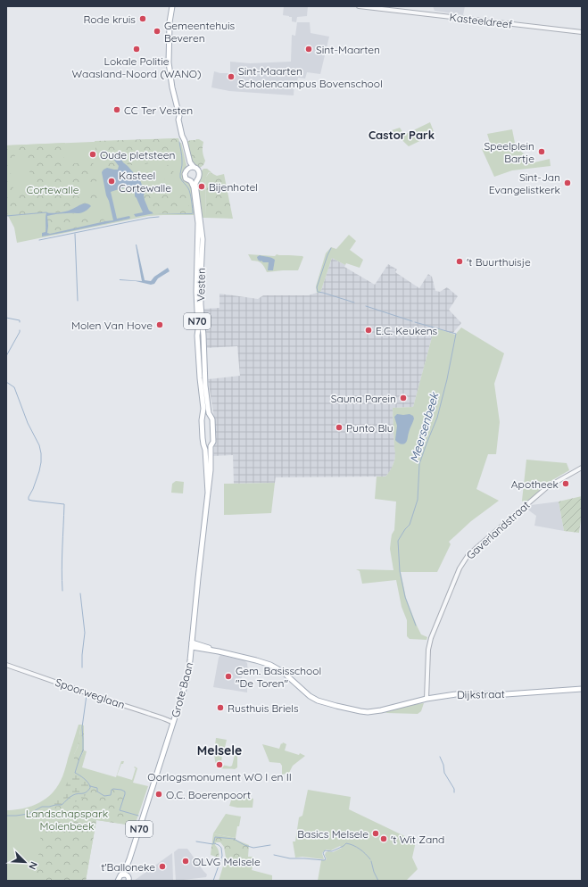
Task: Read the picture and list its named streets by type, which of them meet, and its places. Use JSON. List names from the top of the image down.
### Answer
{
  "streets": {
    "main road": [
      "Vesten",
      "N70",
      "Grote Baan",
      "Dijkstraat"
    ],
    "street": ["Kasteeldreef", "Gaverlandstraat", "Spoorweglaan"]
  },
  "crossings": [
    ["Vesten", "N70"],
    ["Vesten", "Grote Baan"],
    ["Gaverlandstraat", "Dijkstraat"],
    ["Grote Baan", "Spoorweglaan"],
    ["Grote Baan", "Dijkstraat"]
  ],
  "districts": ["Castor Park", "Melsele"],
  "water": ["Meersenbeek"],
  "parks": ["Cortewalle", "Landschapspark Molenbeek"],
  "places": [
    "Rode kruis",
    "Gemeentehuis Beveren",
    "Lokale Politie Waasland-Noord (WANO)",
    "Sint-Maarten",
    "Sint-Maarten Scholencampus Bovenschool",
    "CC Ter Vesten",
    "Speelplein Bartje",
    "Oude pletsteen",
    "Kasteel Cortewalle",
    "Sint-Jan Evangelistkerk",
    "Bijenhotel",
    "'t Buurthuisje",
    "Molen Van Hove",
    "E.C. Keukens",
    "Sauna Parein",
    "Punto Blu",
    "Apotheek",
    "Gem. Basisschool \"De Toren\"",
    "Rusthuis Briels",
    "Oorlogsmonument WO I en II",
    "O.C. Boerenpoort",
    "Basics Melsele",
    "'t Wit Zand",
    "OLVG Melsele",
    "t'Balloneke"
  ],
  "north": "bottom right"
}
